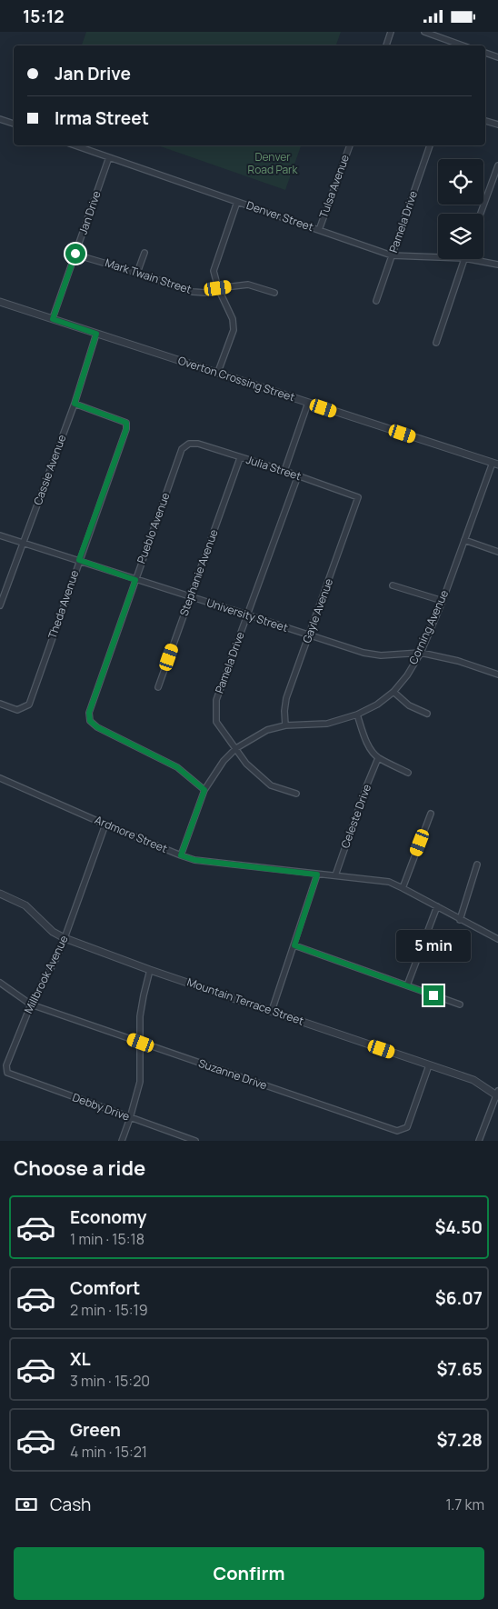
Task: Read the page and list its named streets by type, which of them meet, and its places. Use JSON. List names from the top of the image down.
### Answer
{
  "streets": {
    "street": [
      "Tulsa Avenue",
      "Jan Drive",
      "Denver Street",
      "Pamela Drive",
      "Mark Twain Street",
      "Overton Crossing Street",
      "Julia Street",
      "Cassie Avenue",
      "Pueblo Avenue",
      "Stephanie Avenue",
      "Theda Avenue",
      "Gayle Avenue",
      "University Street",
      "Corning Avenue",
      "Celeste Drive",
      "Ardmore Street",
      "Millbrook Avenue",
      "Mountain Terrace Street",
      "Suzanne Drive",
      "Debby Drive"
    ]
  },
  "crossings": [
    ["Tulsa Avenue", "Denver Street"],
    ["Jan Drive", "Denver Street"],
    ["Jan Drive", "Mark Twain Street"],
    ["Jan Drive", "Overton Crossing Street"],
    ["Denver Street", "Pamela Drive"],
    ["Pamela Drive", "Julia Street"],
    ["Pamela Drive", "University Street"],
    ["Pamela Drive", "Corning Avenue"],
    ["Overton Crossing Street", "Cassie Avenue"],
    ["Overton Crossing Street", "Corning Avenue"],
    ["Julia Street", "Pueblo Avenue"],
    ["Julia Street", "Stephanie Avenue"],
    ["Julia Street", "Gayle Avenue"],
    ["Cassie Avenue", "Theda Avenue"],
    ["Cassie Avenue", "University Street"],
    ["Pueblo Avenue", "University Street"],
    ["Pueblo Avenue", "Corning Avenue"],
    ["Stephanie Avenue", "University Street"],
    ["Theda Avenue", "University Street"],
    ["Gayle Avenue", "University Street"],
    ["Gayle Avenue", "Corning Avenue"],
    ["University Street", "Corning Avenue"],
    ["Corning Avenue", "Ardmore Street"],
    ["Celeste Drive", "Ardmore Street"],
    ["Ardmore Street", "Millbrook Avenue"],
    ["Millbrook Avenue", "Mountain Terrace Street"],
    ["Millbrook Avenue", "Suzanne Drive"],
    ["Millbrook Avenue", "Debby Drive"],
    ["Mountain Terrace Street", "Suzanne Drive"]
  ],
  "parks": ["Denver Road Park"],
  "page": {
    "status": "15:12",
    "banner": ["Jan Drive", "Irma Street"],
    "bubble": "5 min",
    "heading": "Choose a ride",
    "list": [
      {
        "name": "Economy",
        "note": "1 min · 15:18",
        "value": "$4.50"
      },
      {
        "name": "Comfort",
        "note": "2 min · 15:19",
        "value": "$6.07"
      },
      {
        "name": "XL",
        "note": "3 min · 15:20",
        "value": "$7.65"
      },
      {
        "name": "Green",
        "note": "4 min · 15:21",
        "value": "$7.28"
      }
    ],
    "pay": ["Cash", "1.7 km"],
    "buttons": "Confirm"
  }
}
